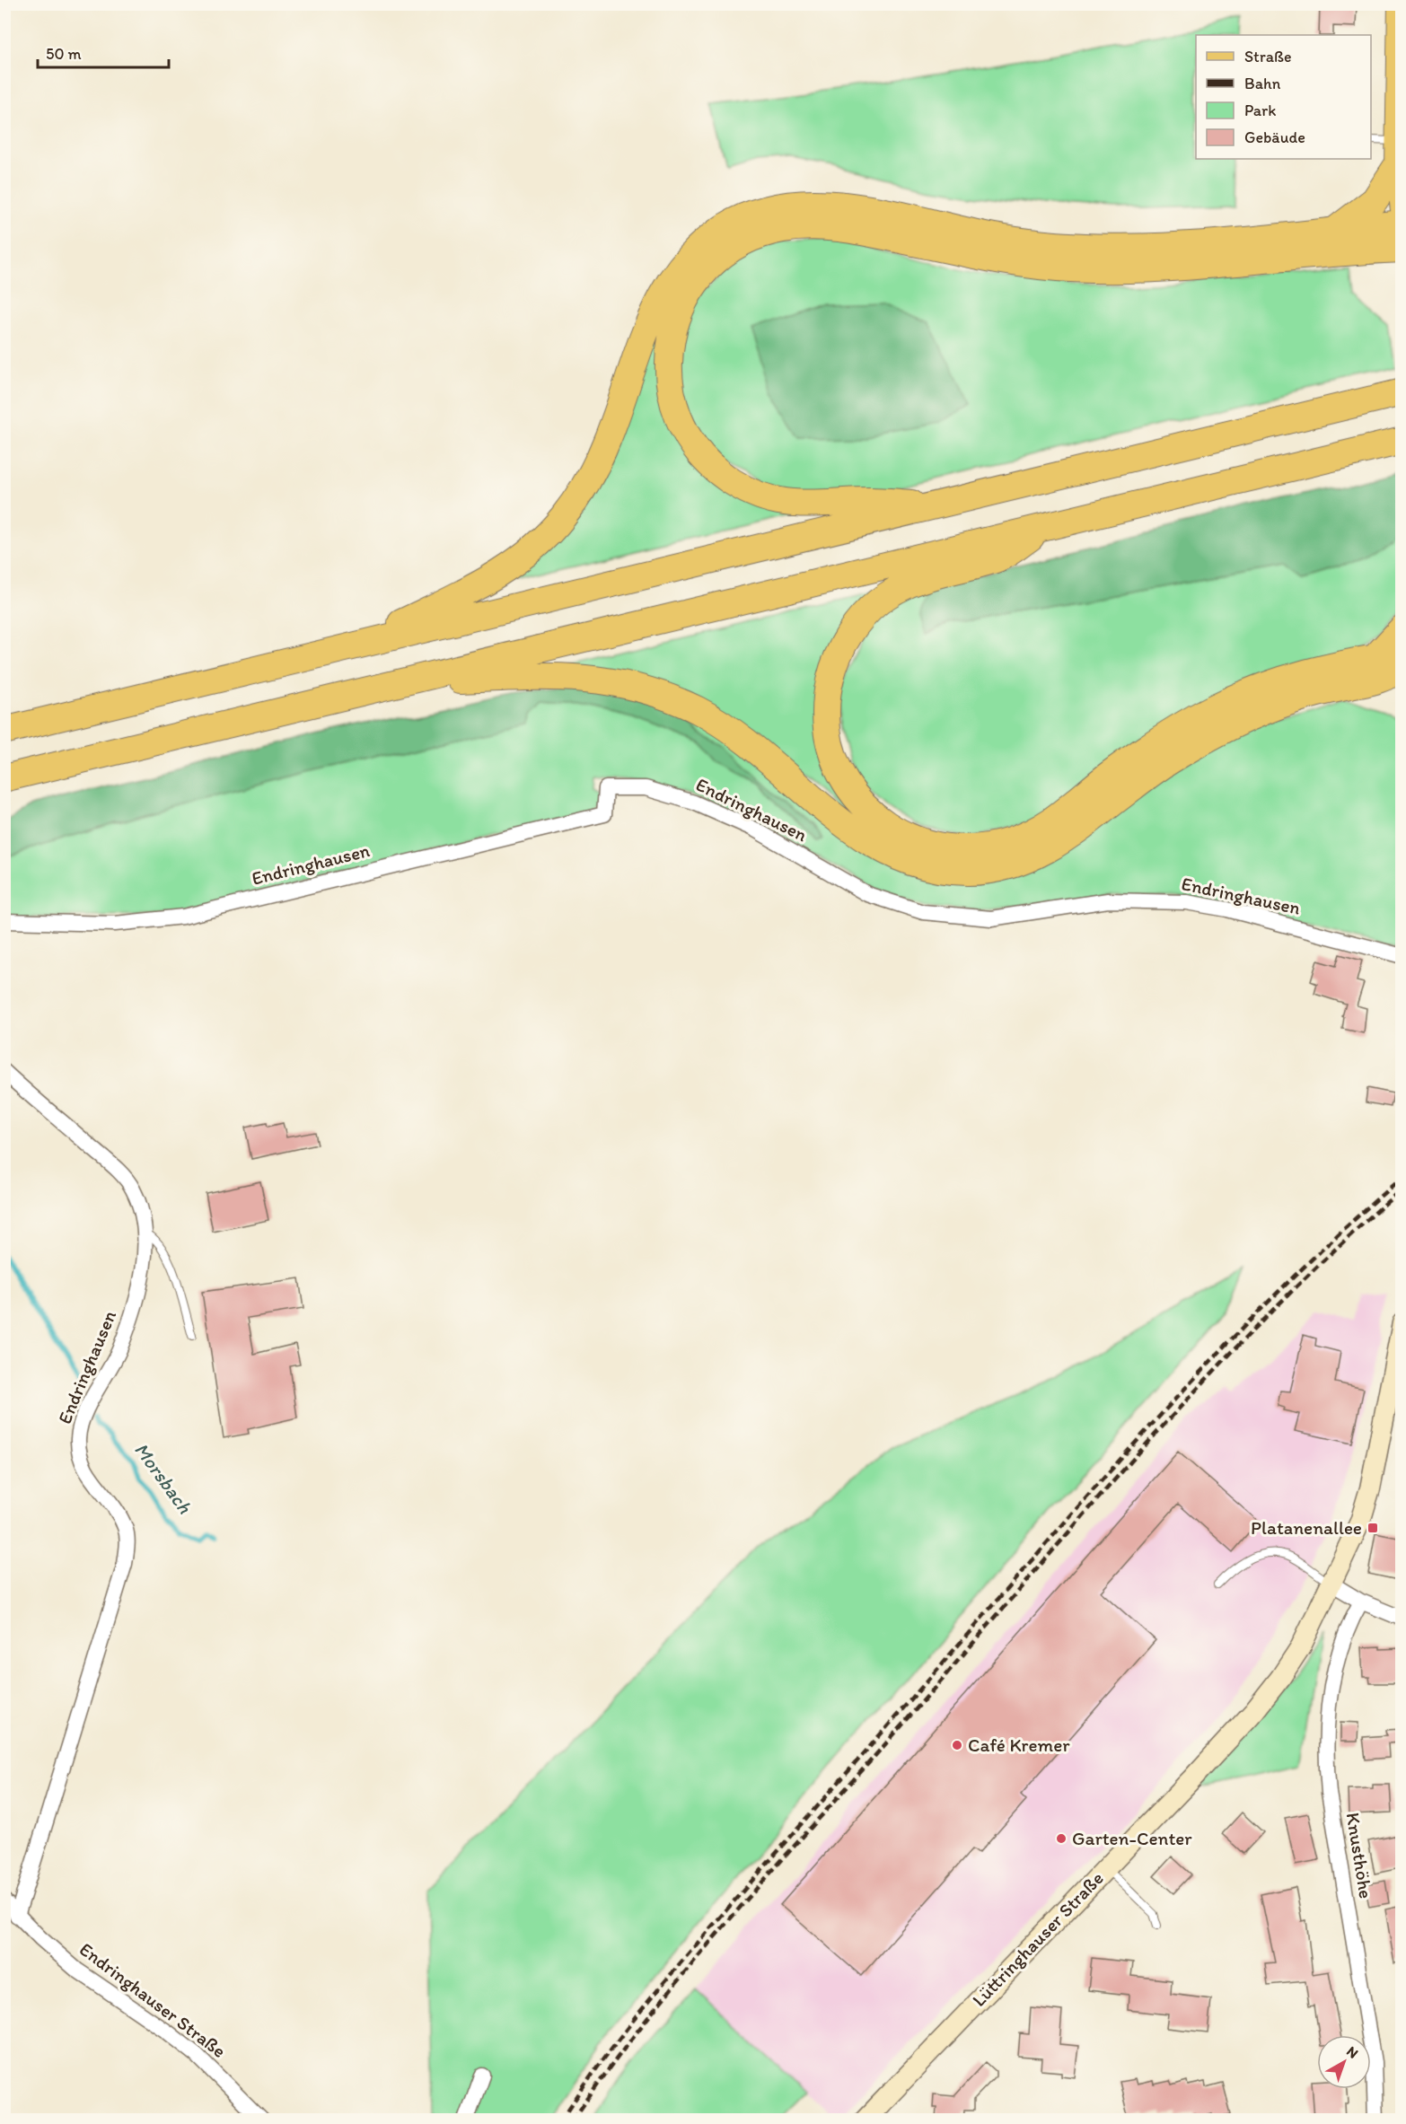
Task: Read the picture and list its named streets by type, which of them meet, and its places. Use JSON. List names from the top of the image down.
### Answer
{
  "streets": {
    "street": [
      "Endringhausen",
      "Knusthöhe",
      "Lüttringhauser Straße",
      "Endringhauser Straße"
    ]
  },
  "crossings": [
    ["Endringhausen", "Endringhauser Straße"]
  ],
  "water": ["Morsbach"],
  "places": {
    "transit": ["Platanenallee"],
    "other": ["Café Kremer", "Garten-Center"]
  },
  "legend": [
    "Straße",
    "Bahn",
    "Park",
    "Gebäude"
  ],
  "scale_bar": "50 m",
  "north": "top right"
}
